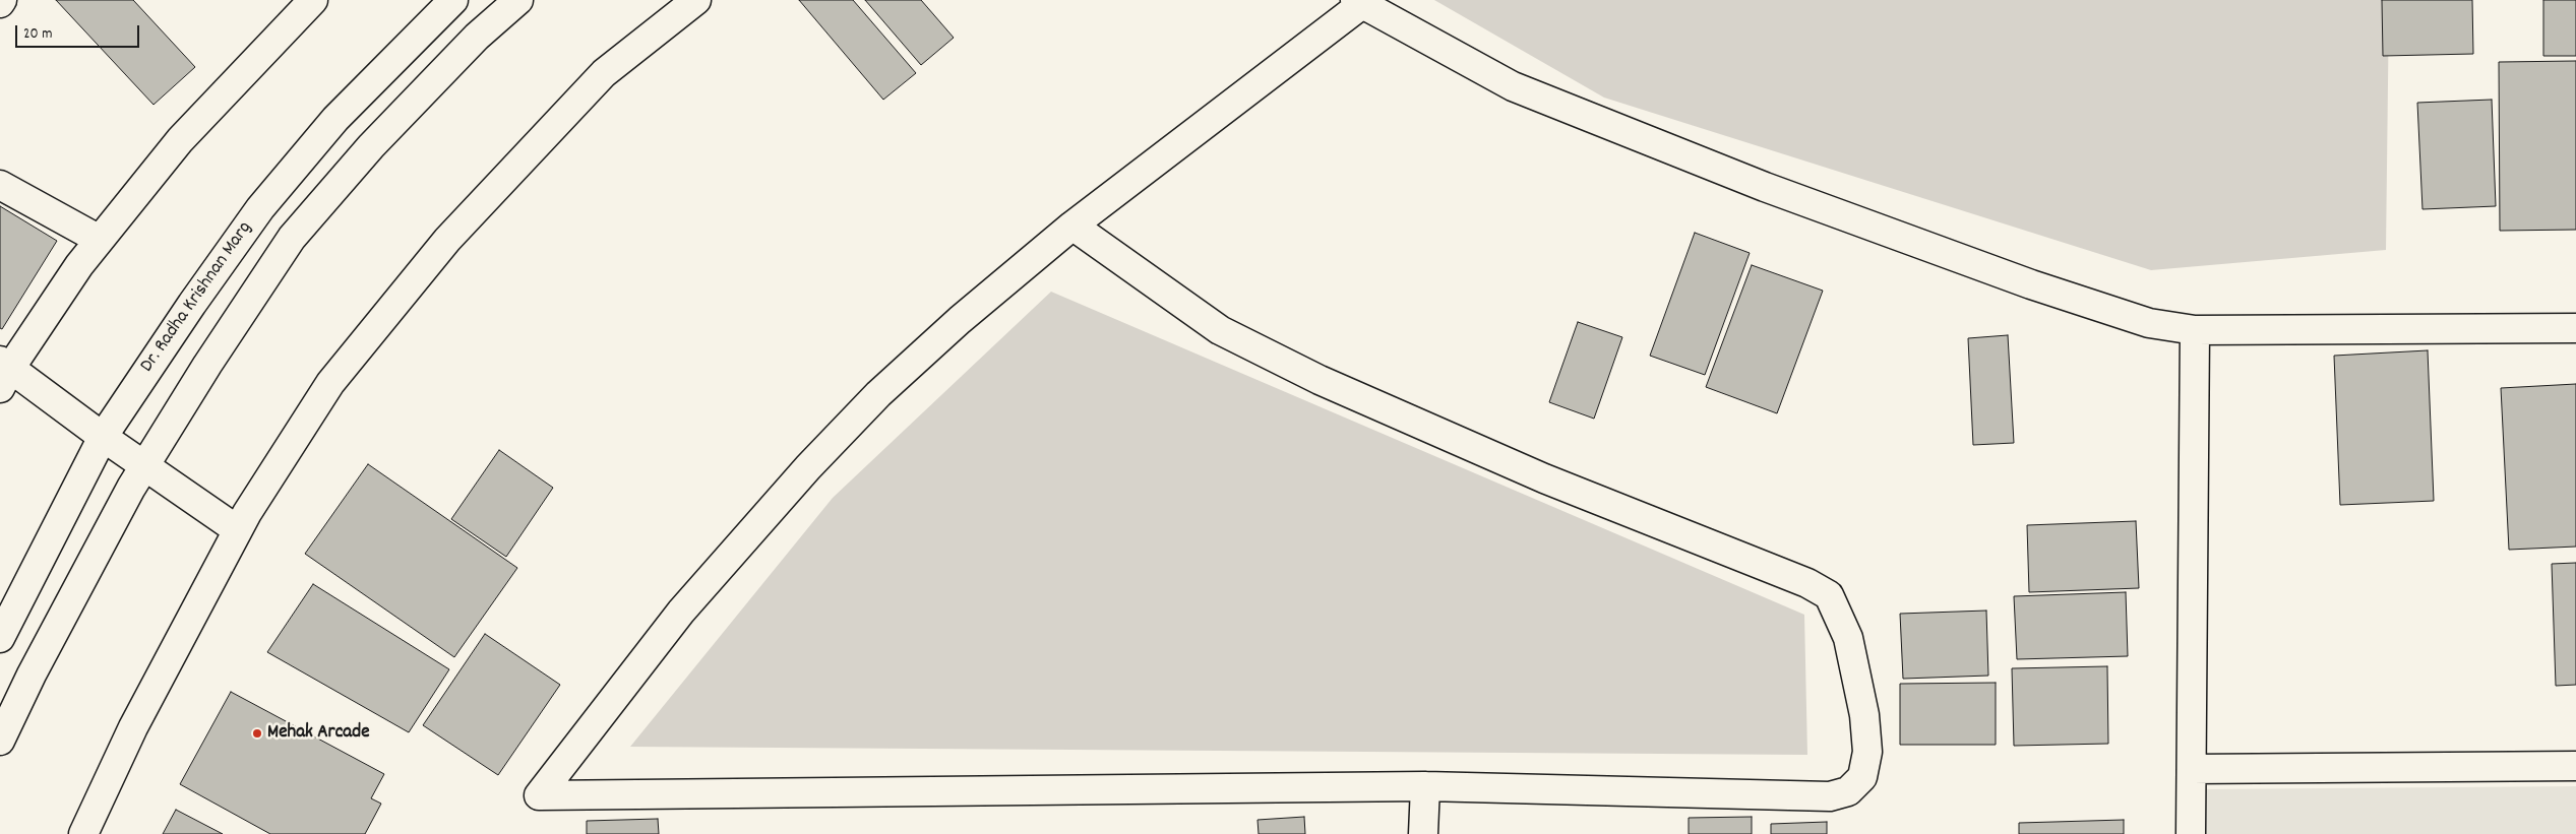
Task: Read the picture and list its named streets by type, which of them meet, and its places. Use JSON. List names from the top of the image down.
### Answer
{
  "streets": {
    "street": ["Dr. Radha Krishnan Marg"]
  },
  "places": ["Mehak Arcade"],
  "scale_bar": "20 m"
}
